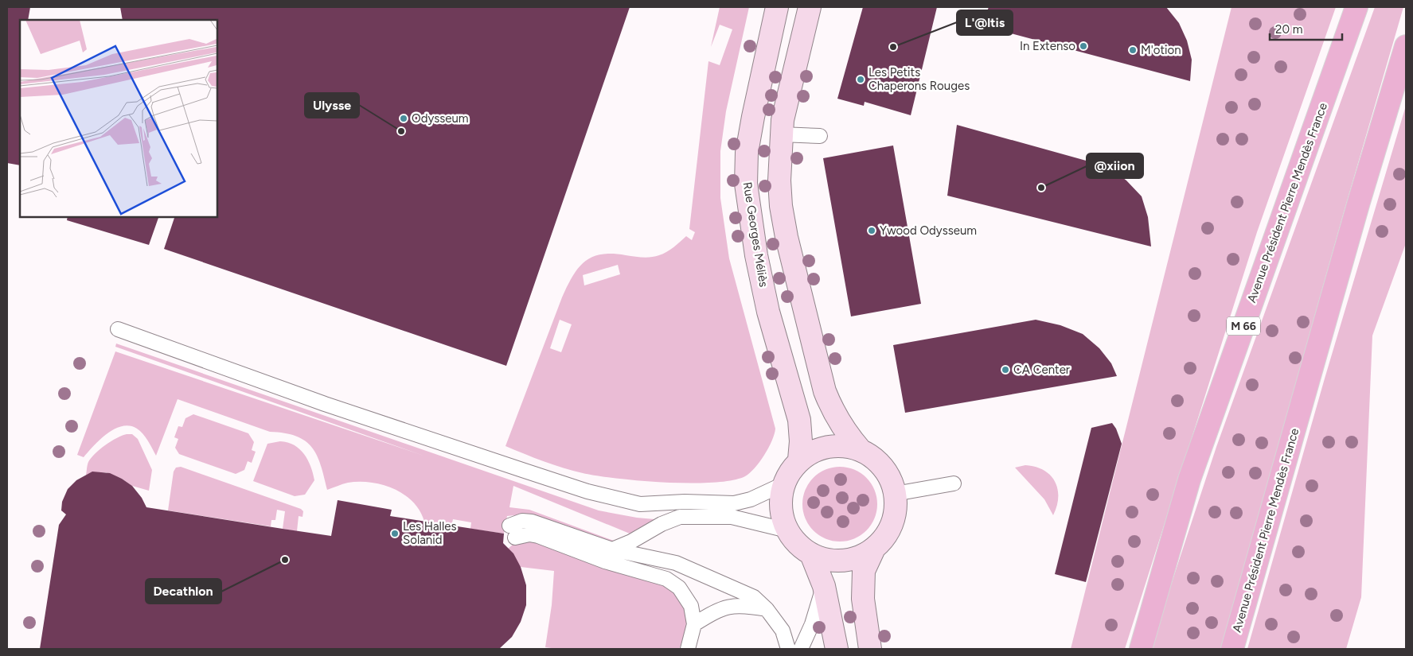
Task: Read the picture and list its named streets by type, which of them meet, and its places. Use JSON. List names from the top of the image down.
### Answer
{
  "streets": {
    "main road": ["Avenue Président Pierre Mendès France", "M 66"],
    "street": ["Rue Georges Méliès"]
  },
  "places": [
    "In Extenso",
    "L'@ltis",
    "M'otion",
    "Les Petits Chaperons Rouges",
    "Odysseum",
    "Ulysse",
    "@xiion",
    "Ywood Odysseum",
    "CA Center",
    "Les Halles Solanid",
    "Decathlon"
  ],
  "scale_bar": "20 m"
}
